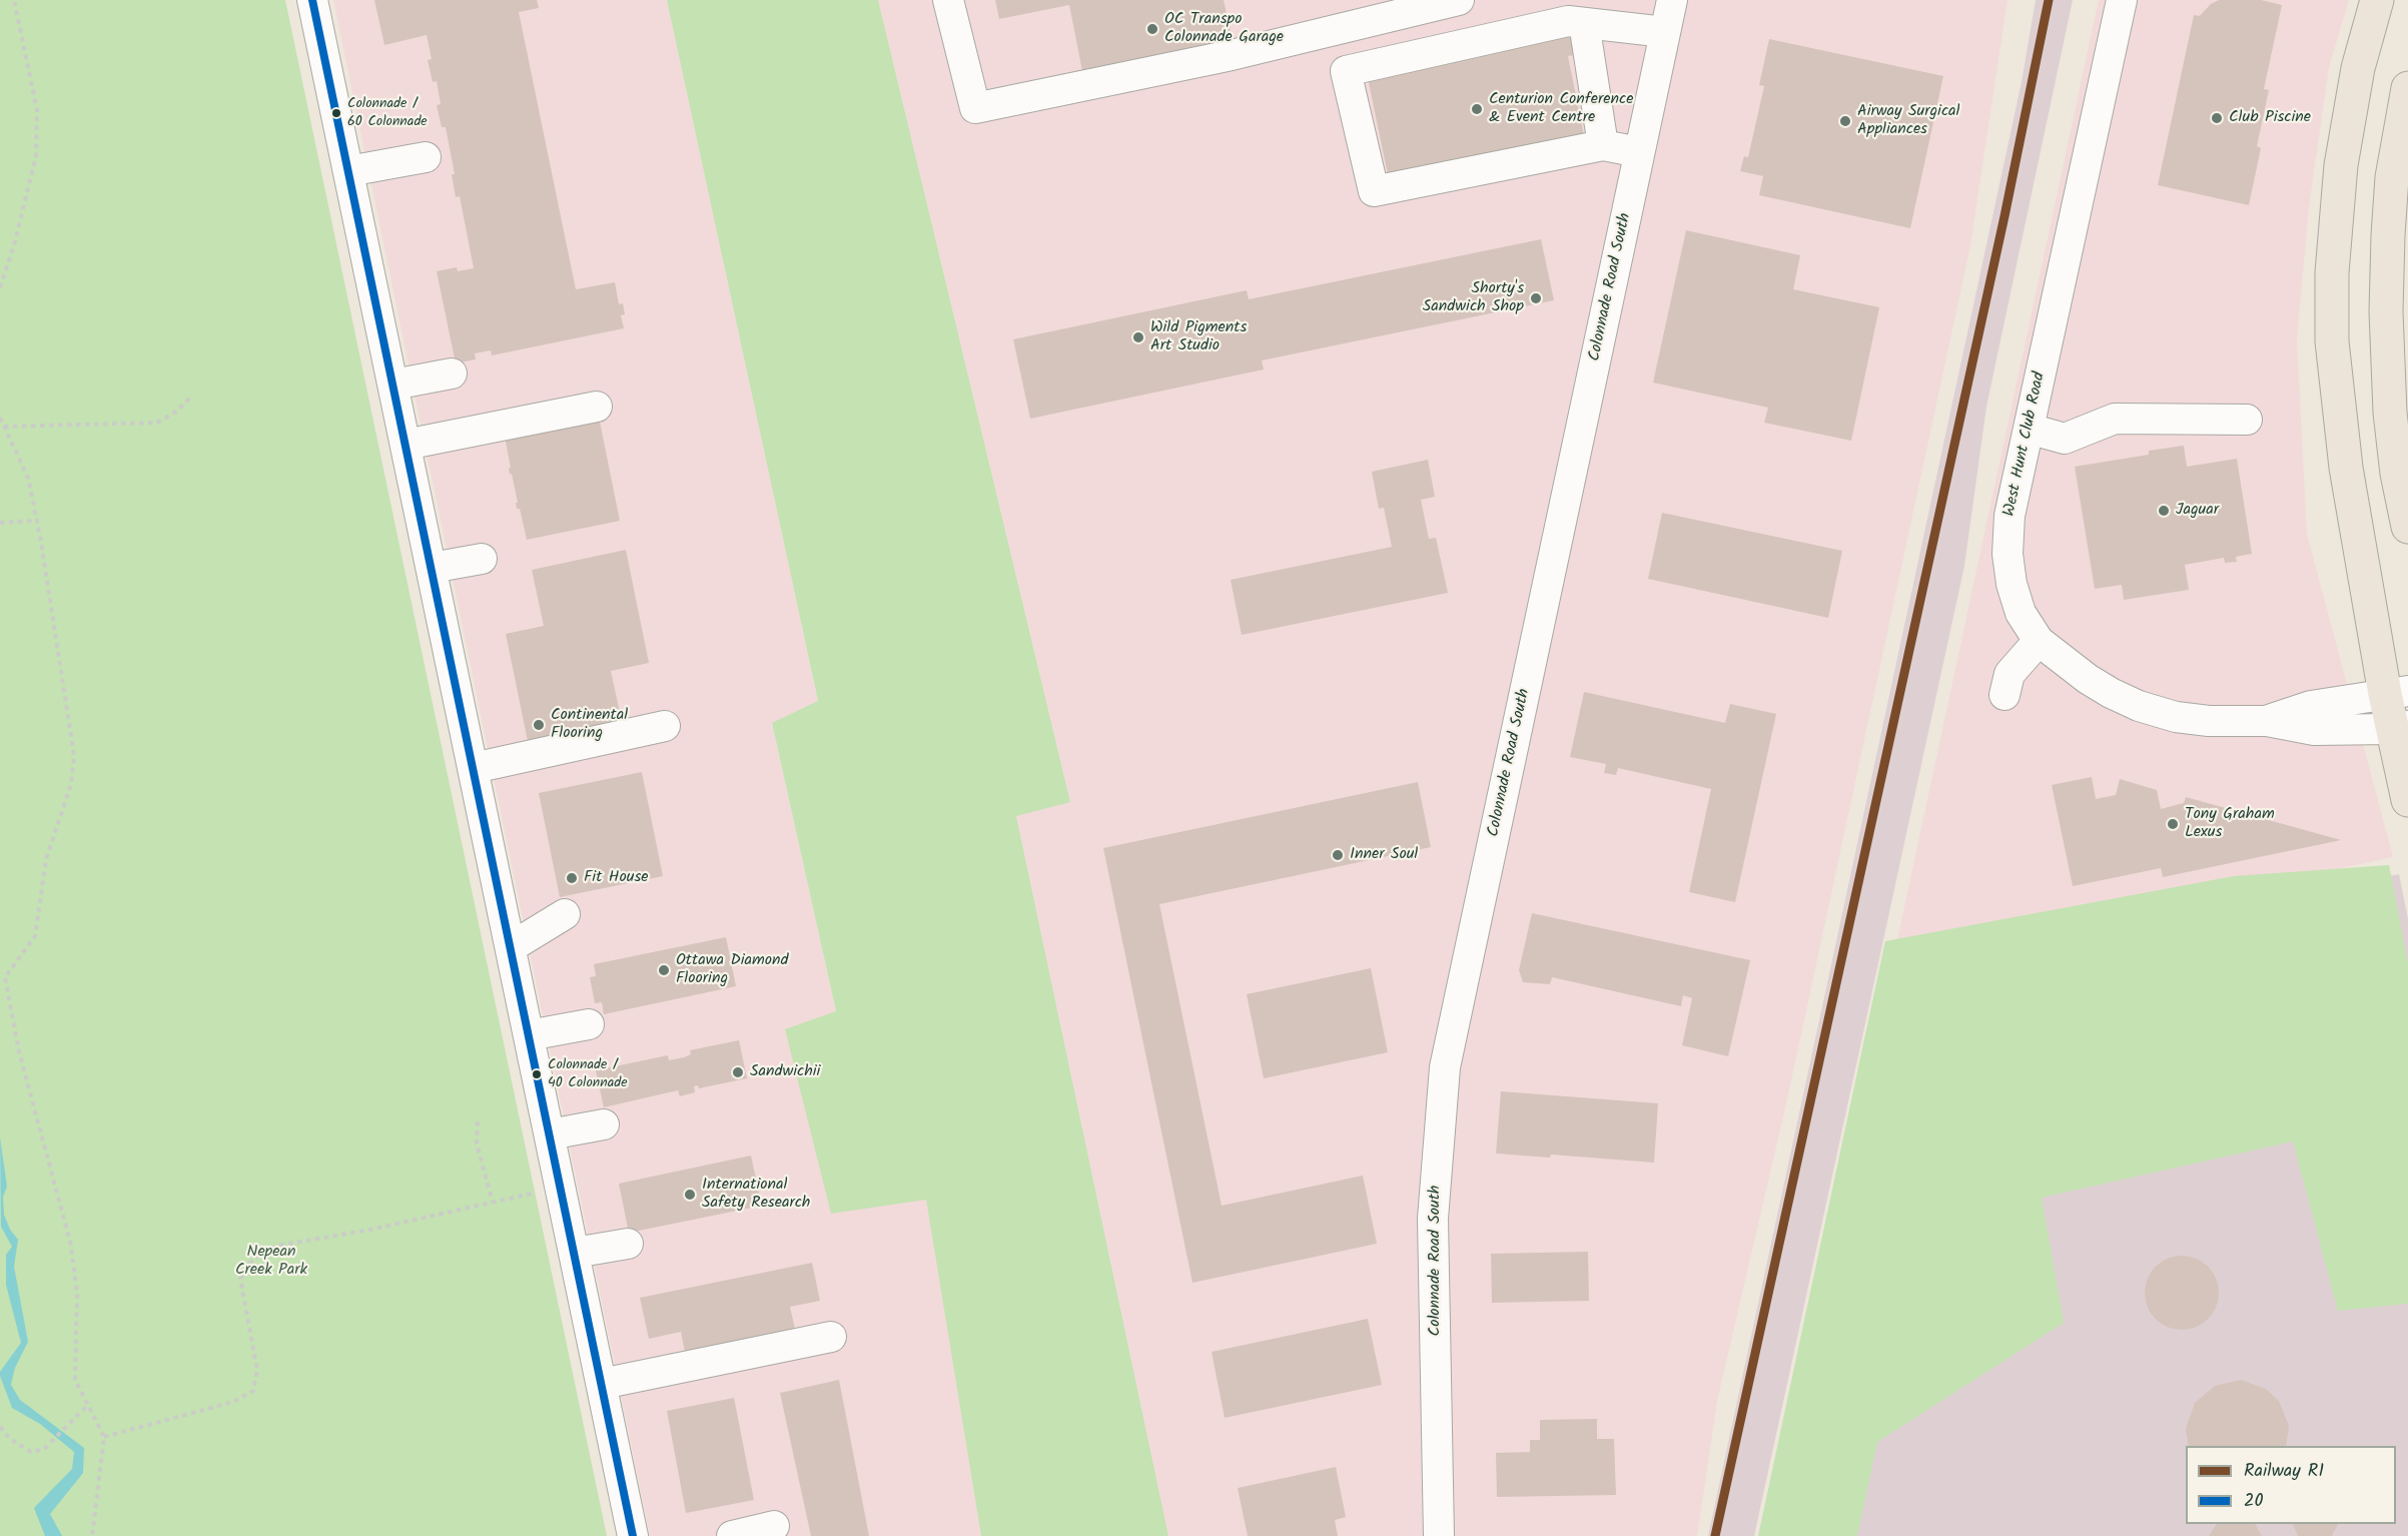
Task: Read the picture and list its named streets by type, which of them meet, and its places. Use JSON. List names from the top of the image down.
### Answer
{
  "streets": {
    "street": ["Colonnade Road South", "West Hunt Club Road"]
  },
  "parks": ["Nepean Creek Park"],
  "places": [
    "OC Transpo Colonnade Garage",
    "Centurion Conference & Event Centre",
    "Colonnade / 60 Colonnade",
    "Club Piscine",
    "Airway Surgical Appliances",
    "Shorty's Sandwich Shop",
    "Wild Pigments Art Studio",
    "Jaguar",
    "Continental Flooring",
    "Tony Graham Lexus",
    "Inner Soul",
    "Fit House",
    "Ottawa Diamond Flooring",
    "Sandwichii",
    "Colonnade / 40 Colonnade",
    "International Safety Research"
  ],
  "lines": ["rail line R1", "transit line 20"],
  "legend": ["Railway R1", "20"]
}
